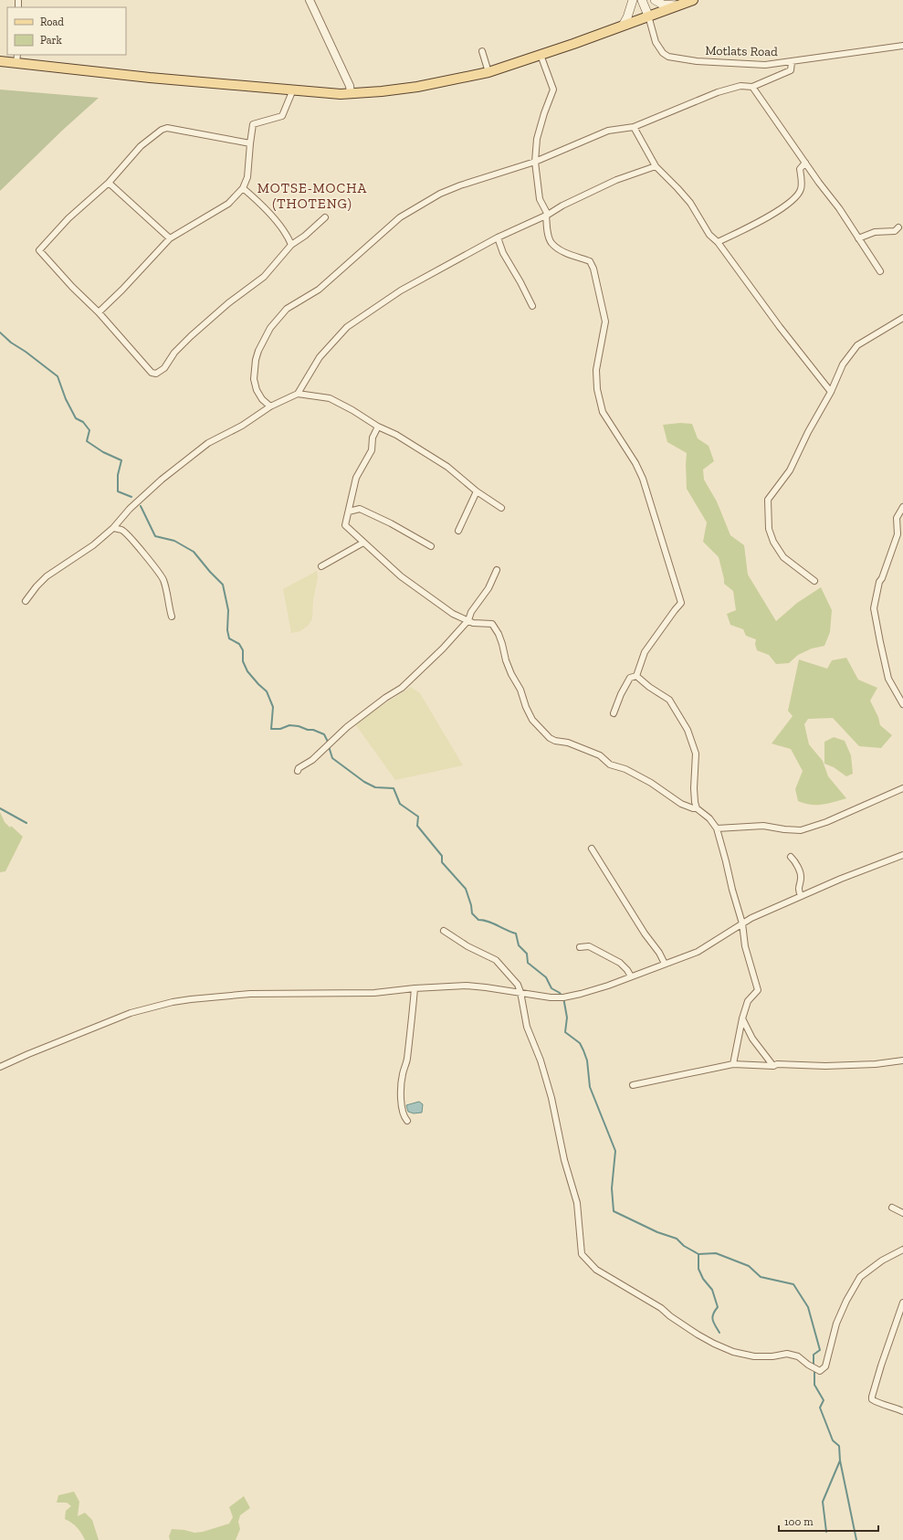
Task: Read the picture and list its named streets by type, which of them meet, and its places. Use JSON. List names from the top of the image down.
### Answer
{
  "streets": {
    "street": ["Motlats Road"]
  },
  "districts": ["MOTSE-MOCHA (THOTENG)"],
  "legend": ["Road", "Park"],
  "scale_bar": "100 m"
}
